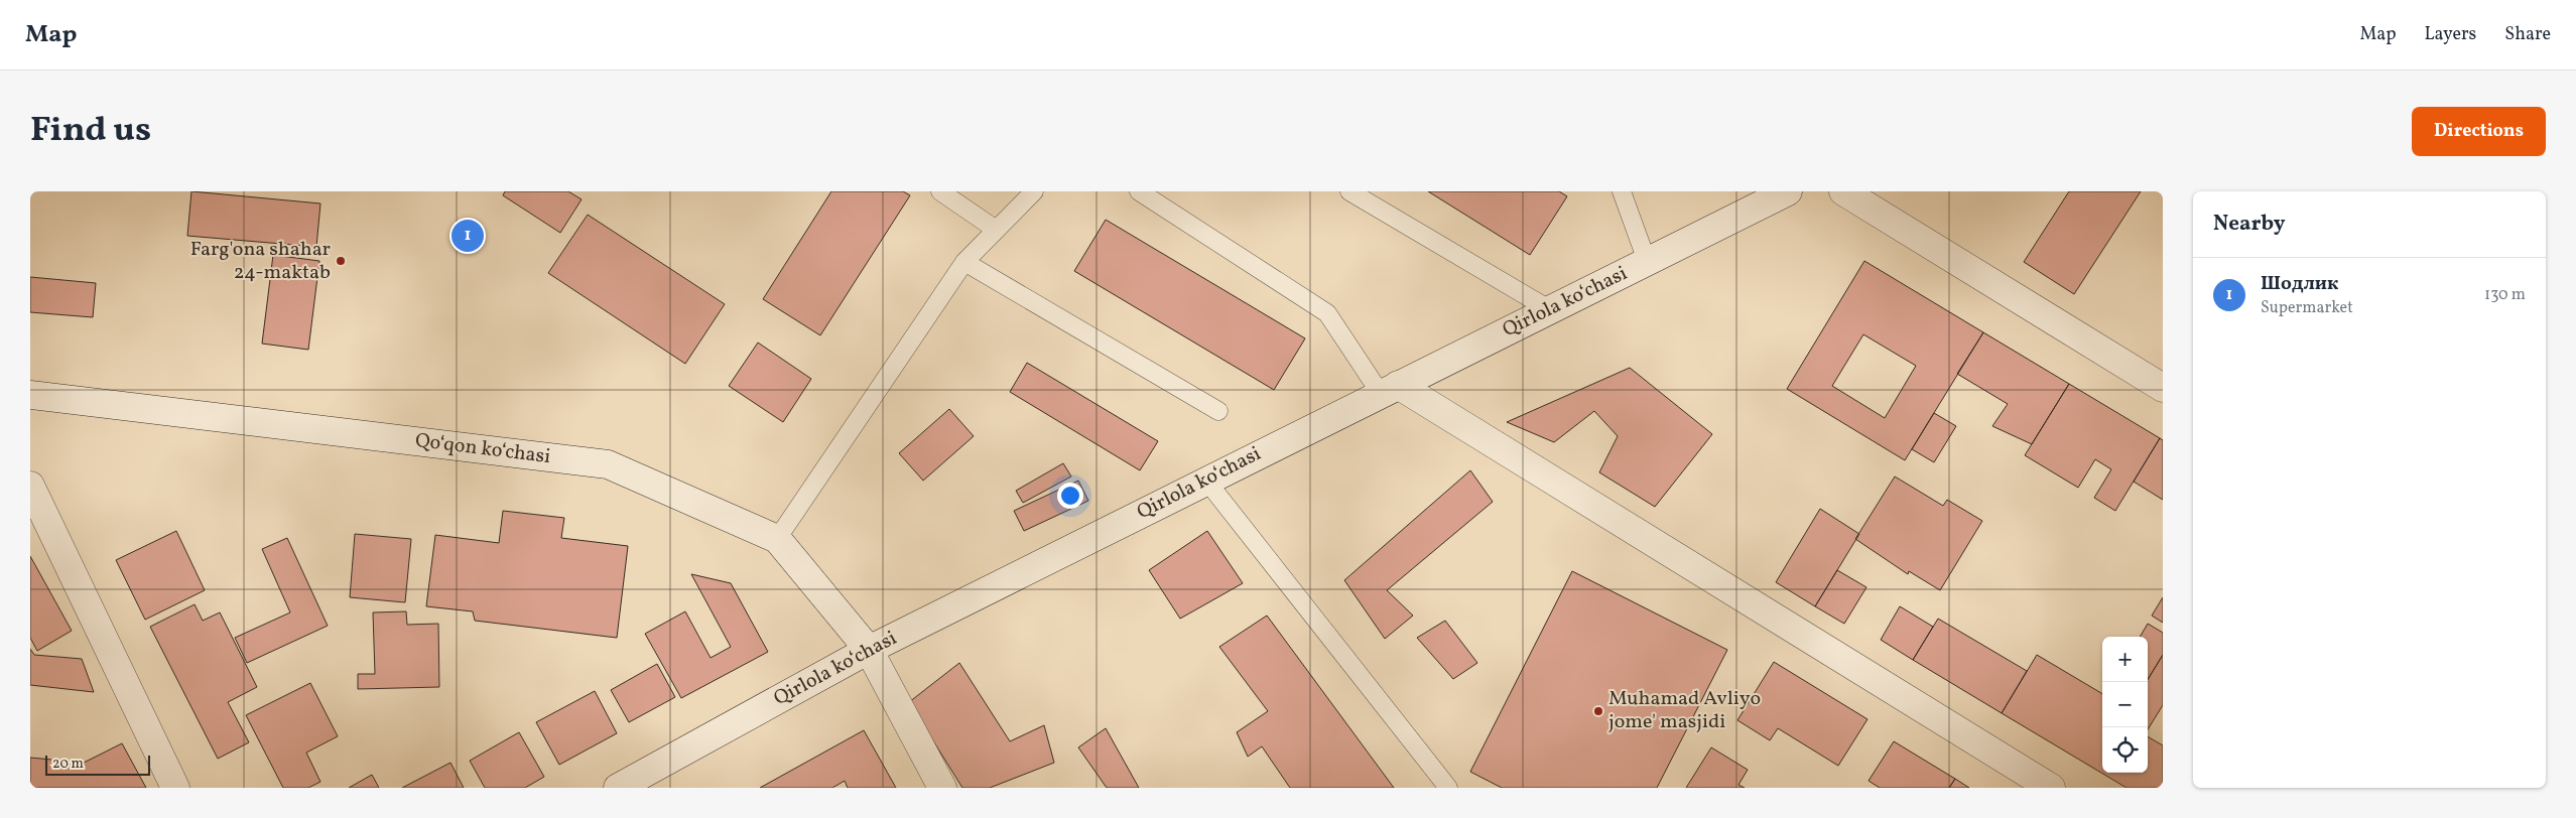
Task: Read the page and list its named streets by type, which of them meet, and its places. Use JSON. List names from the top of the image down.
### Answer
{
  "streets": {
    "street": ["Qirlola koʻchasi", "Qoʻqon koʻchasi"]
  },
  "crossings": [
    ["Qirlola koʻchasi", "Qoʻqon koʻchasi"]
  ],
  "places": ["Farg'ona shahar 24-maktab", "Muhamad Avliyo jome' masjidi"],
  "scale_bar": "20 m",
  "page": {
    "header": "Map",
    "nav": ["Map", "Layers", "Share"],
    "title": "Find us",
    "buttons": "Directions",
    "heading": "Nearby",
    "pins": "1",
    "list": [
      {
        "mark": "1",
        "name": "Шодлик",
        "note": "Supermarket",
        "value": "130 m"
      }
    ],
    "map_buttons": ["+", "−"],
    "scale": "20 m"
  }
}
